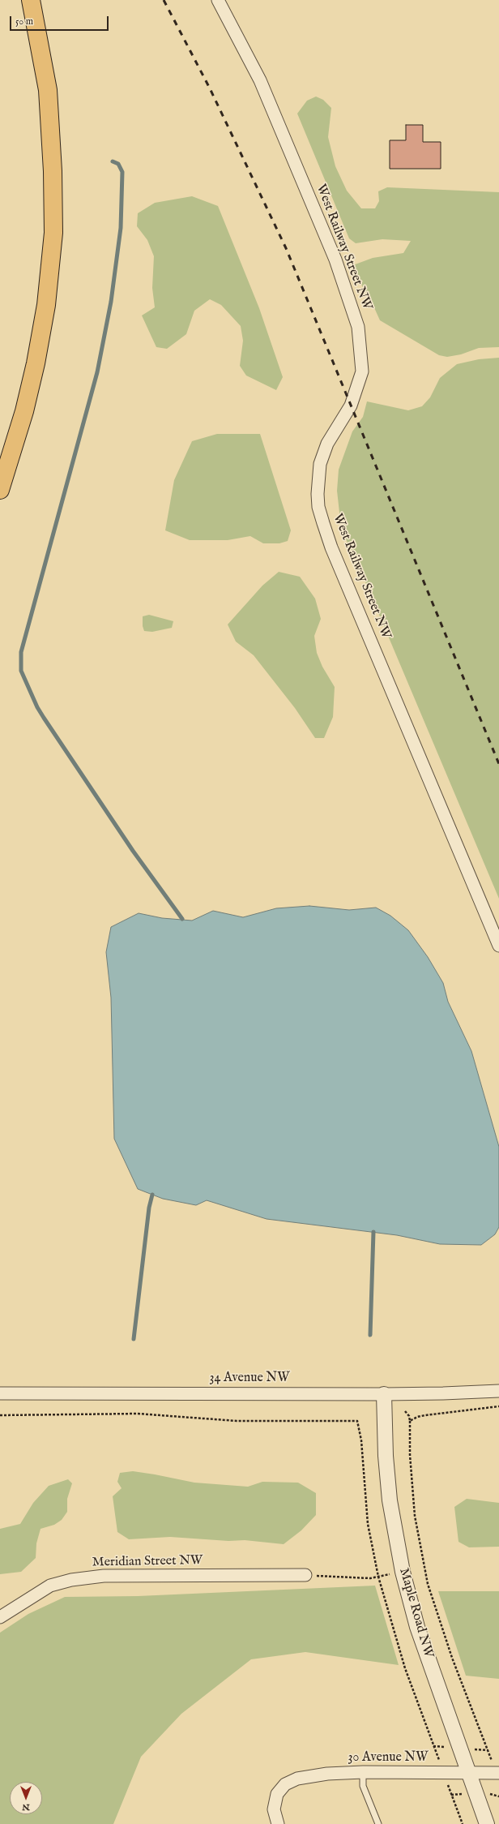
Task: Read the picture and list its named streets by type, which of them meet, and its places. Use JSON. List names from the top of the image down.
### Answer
{
  "streets": {
    "street": [
      "West Railway Street NW",
      "34 Avenue NW",
      "Meridian Street NW",
      "Maple Road NW",
      "30 Avenue NW"
    ]
  },
  "crossings": [
    ["34 Avenue NW", "Maple Road NW"],
    ["Maple Road NW", "30 Avenue NW"]
  ],
  "scale_bar": "50 m",
  "north": "bottom"
}
